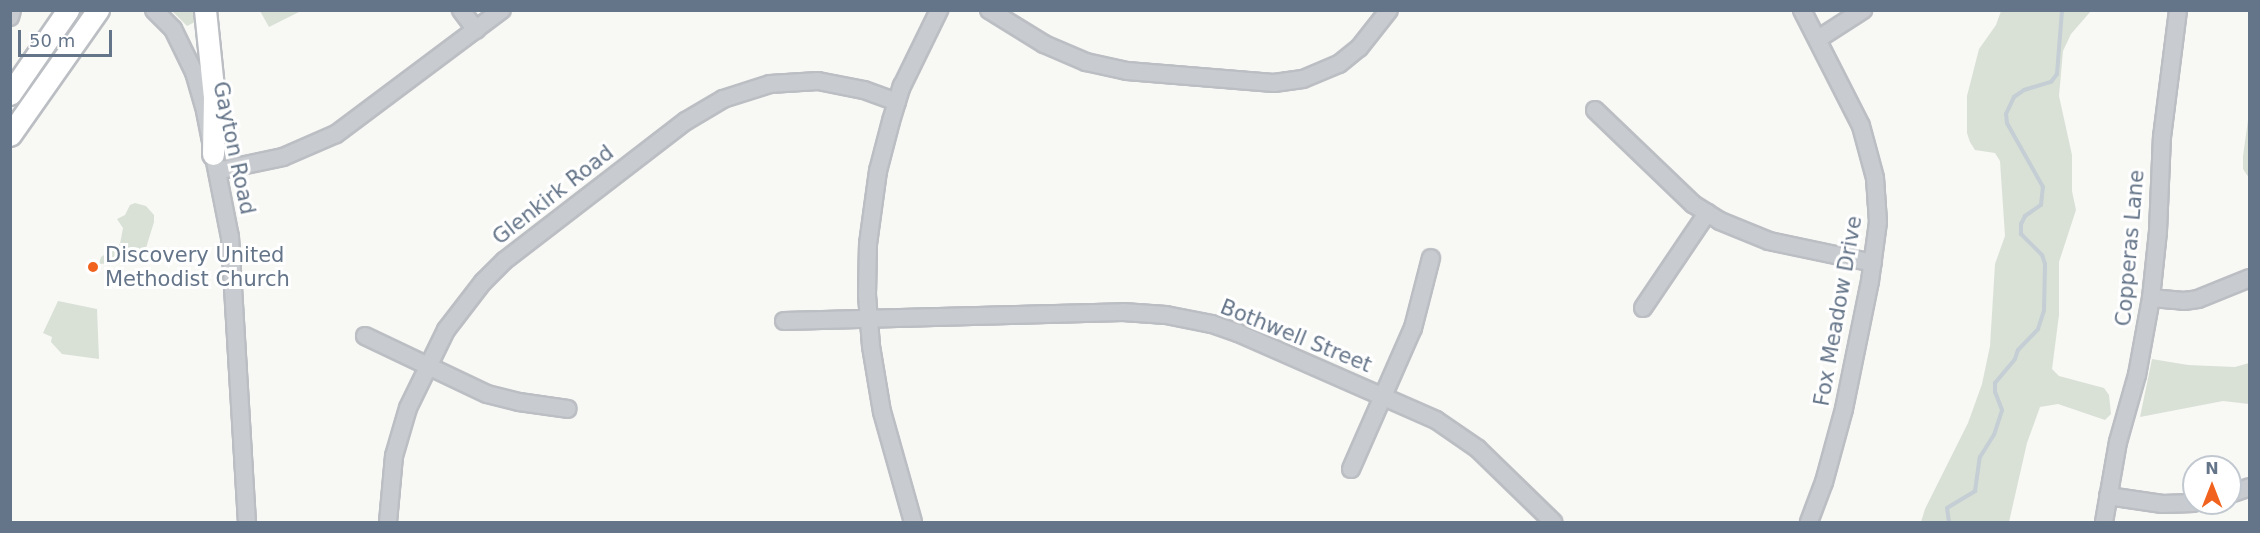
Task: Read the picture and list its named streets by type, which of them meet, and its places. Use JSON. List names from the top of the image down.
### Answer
{
  "streets": {
    "street": [
      "Gayton Road",
      "Glenkirk Road",
      "Copperas Lane",
      "Fox Meadow Drive",
      "Bothwell Street"
    ]
  },
  "places": ["Discovery United Methodist Church"],
  "scale_bar": "50 m",
  "north": "top"
}
